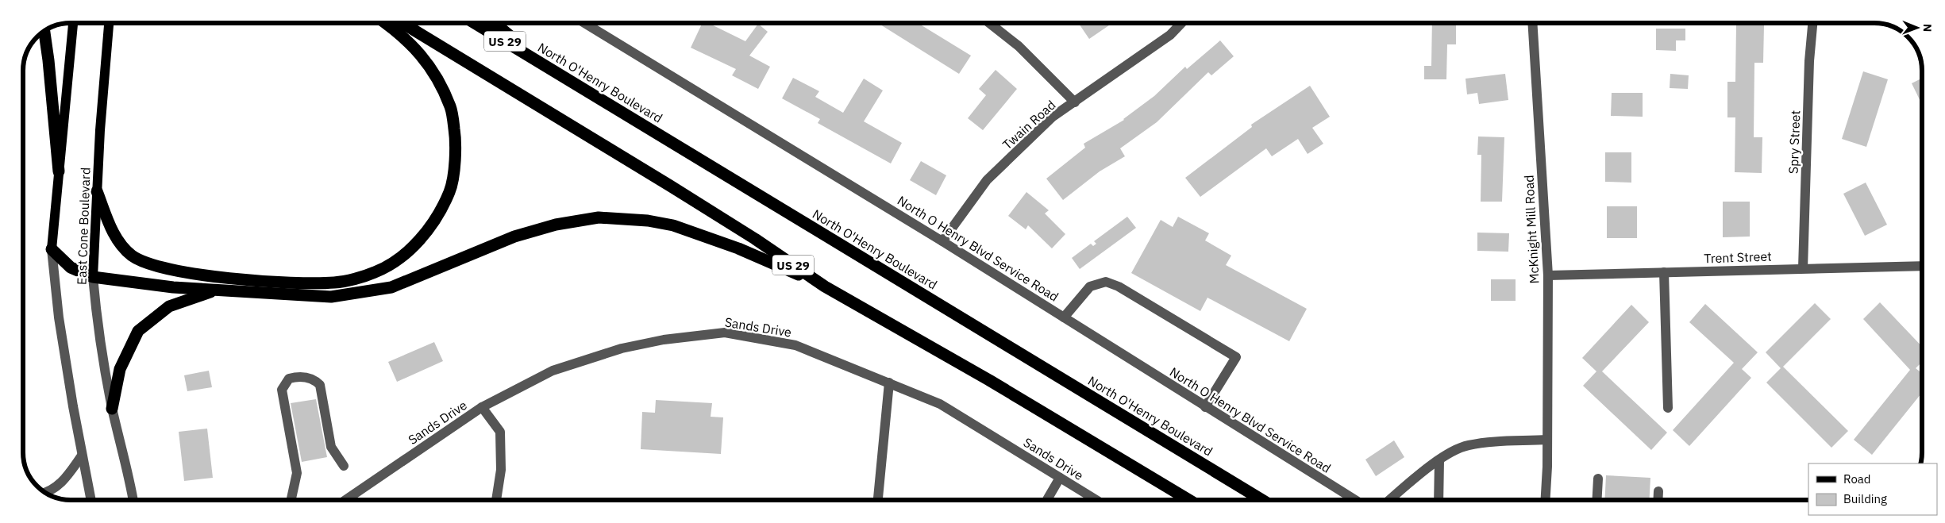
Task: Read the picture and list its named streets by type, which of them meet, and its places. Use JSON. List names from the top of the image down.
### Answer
{
  "streets": {
    "highway": ["US 29", "North O'Henry Boulevard"],
    "main road": ["East Cone Boulevard"],
    "street": [
      "Twain Road",
      "Spry Street",
      "McKnight Mill Road",
      "North O Henry Blvd Service Road",
      "Trent Street",
      "Sands Drive"
    ]
  },
  "crossings": [
    ["Twain Road", "North O Henry Blvd Service Road"],
    ["Spry Street", "Trent Street"],
    ["McKnight Mill Road", "Trent Street"]
  ],
  "legend": ["Road", "Building"],
  "north": "right"
}
